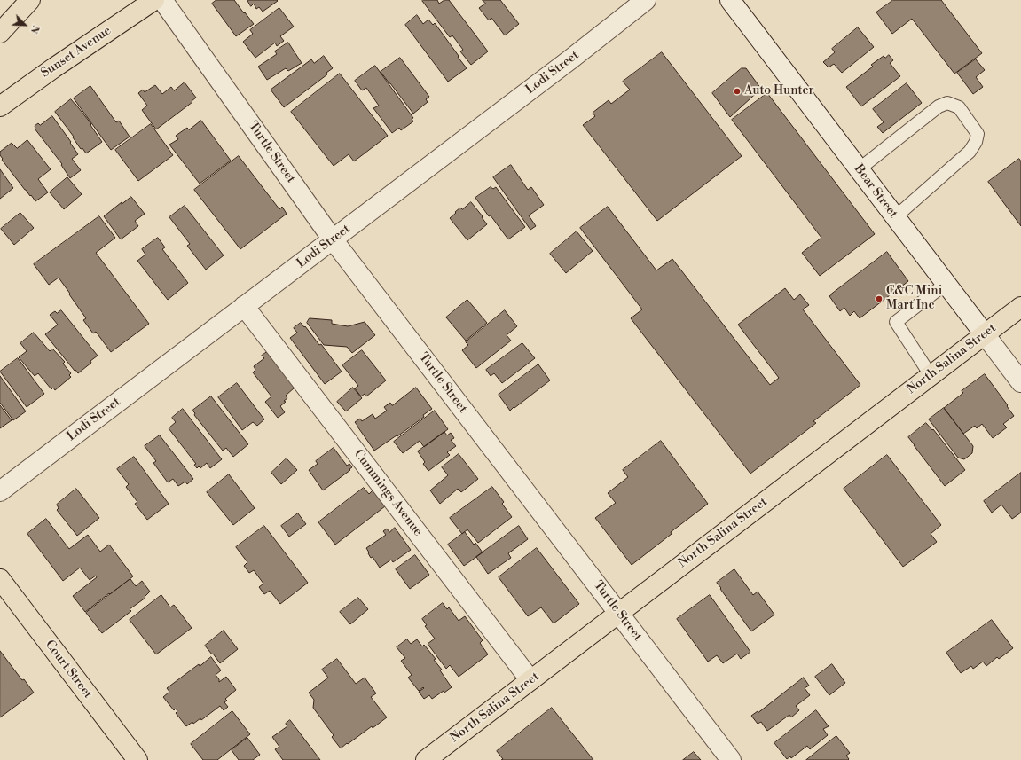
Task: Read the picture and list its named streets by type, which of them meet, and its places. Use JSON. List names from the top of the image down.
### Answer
{
  "streets": {
    "main road": ["Sunset Avenue", "North Salina Street", "Court Street"],
    "street": [
      "Lodi Street",
      "Turtle Street",
      "Bear Street",
      "Cummings Avenue"
    ]
  },
  "crossings": [
    ["Lodi Street", "Turtle Street"],
    ["Lodi Street", "Cummings Avenue"],
    ["Turtle Street", "North Salina Street"],
    ["Bear Street", "North Salina Street"],
    ["North Salina Street", "Cummings Avenue"]
  ],
  "places": ["Auto Hunter", "C&C Mini Mart Inc"],
  "north": "bottom right"
}
